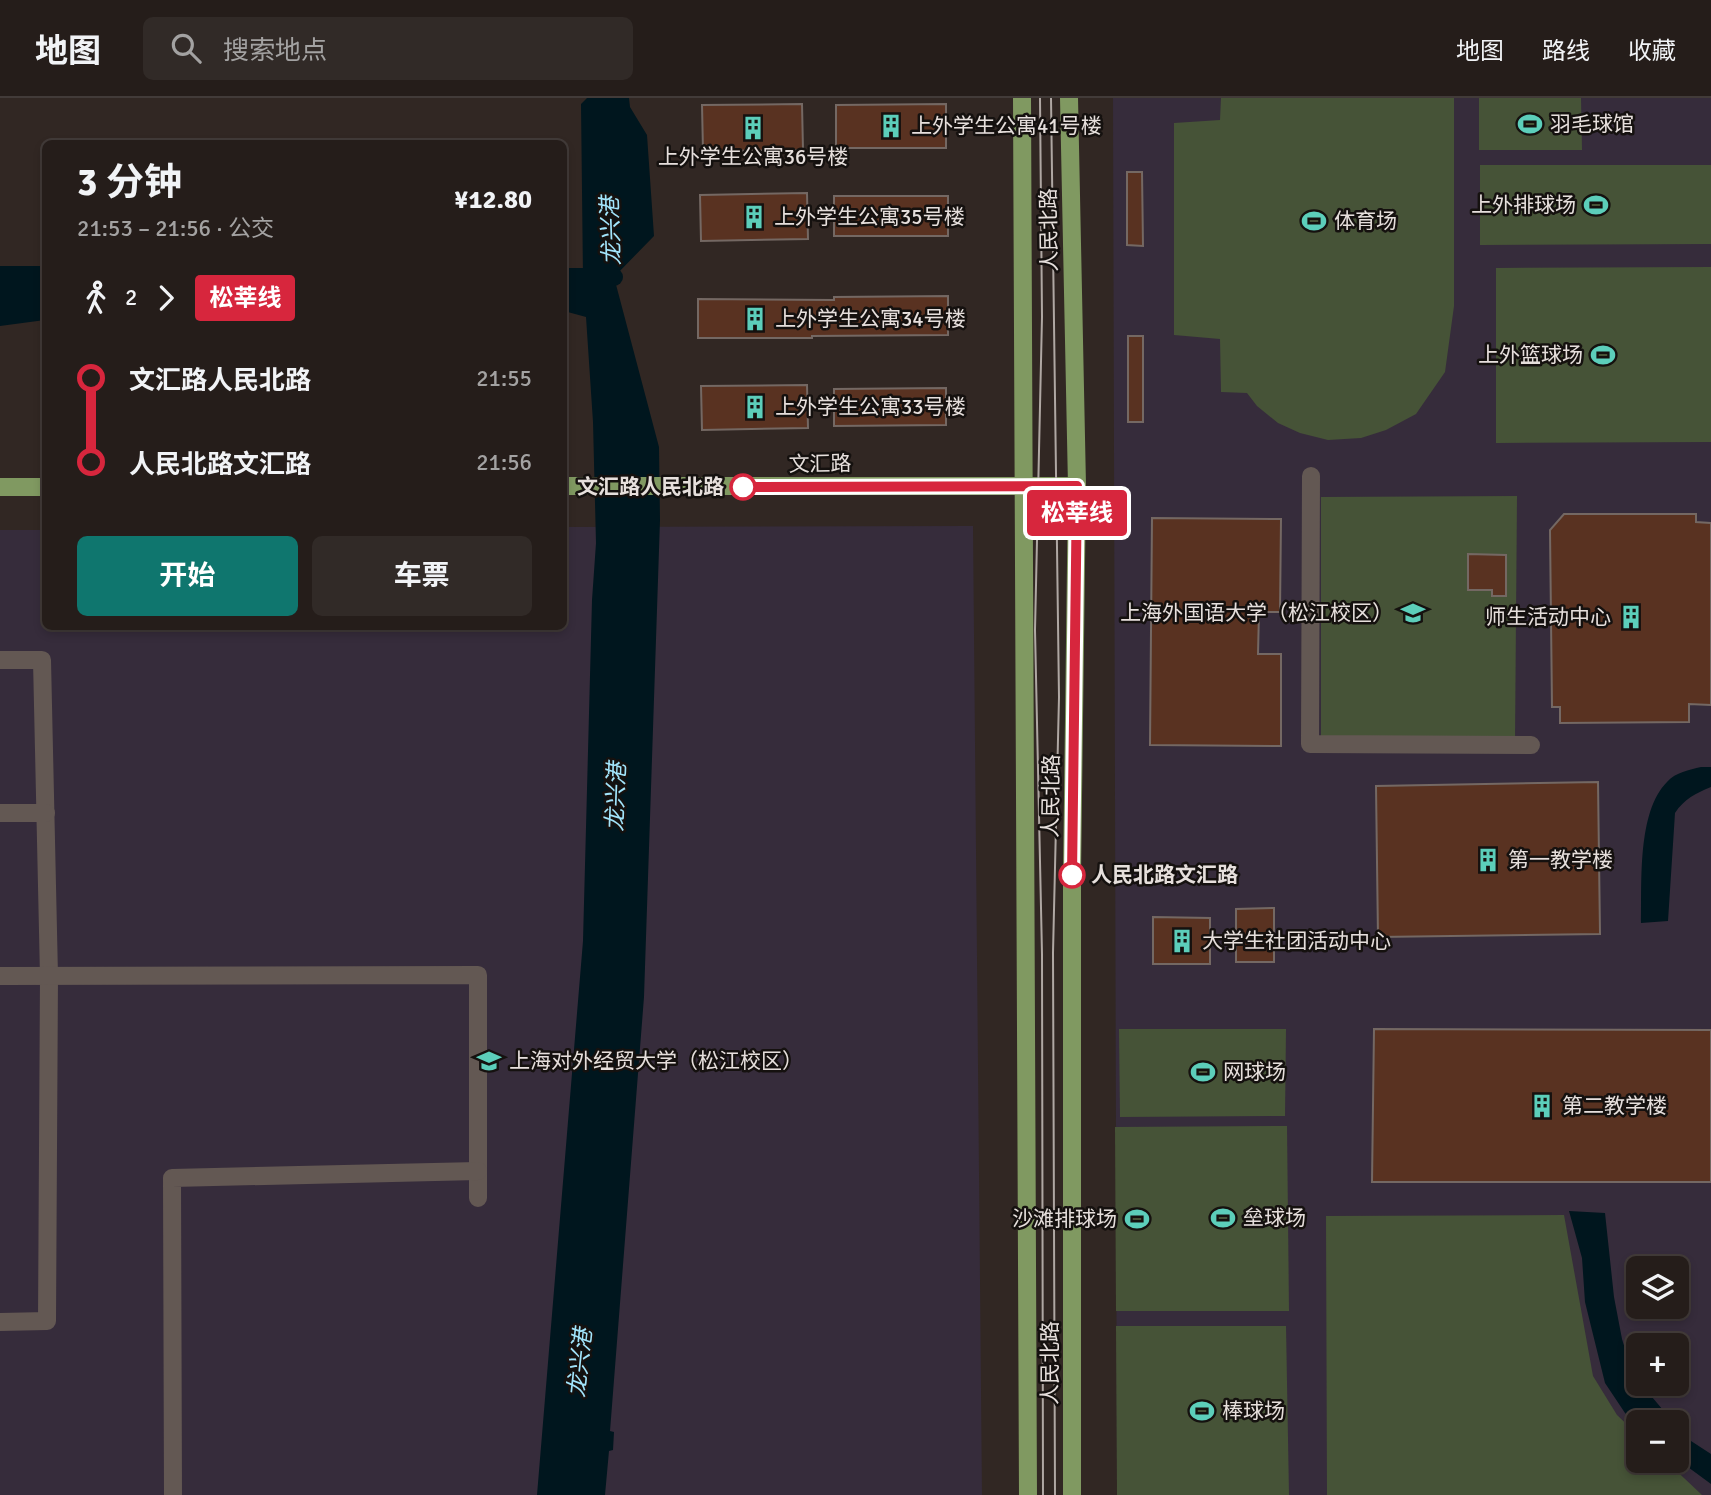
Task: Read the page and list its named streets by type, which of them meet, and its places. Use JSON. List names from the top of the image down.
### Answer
{
  "streets": {
    "main road": ["人民北路", "文汇路"]
  },
  "crossings": [
    ["人民北路", "文汇路"]
  ],
  "water": ["龙兴港"],
  "places": {
    "sports": [
      "羽毛球馆",
      "上外排球场",
      "体育场",
      "上外篮球场",
      "网球场",
      "垒球场",
      "沙滩排球场",
      "棒球场"
    ],
    "building": [
      "上外学生公寓41号楼",
      "上外学生公寓36号楼",
      "上外学生公寓35号楼",
      "上外学生公寓34号楼",
      "上外学生公寓33号楼",
      "师生活动中心",
      "第一教学楼",
      "大学生社团活动中心",
      "第二教学楼"
    ],
    "other": ["文汇路人民北路", "人民北路文汇路"],
    "school or university": ["上海外国语大学（松江校区）", "上海对外经贸大学（松江校区）"]
  },
  "lines": ["bus line 松莘线"],
  "page": {
    "header": "地图",
    "search": "搜索地点",
    "nav": ["地图", "路线", "收藏"],
    "on_map": "松莘线",
    "heading": ["3 分钟", "21:53 – 21:56 · 公交", "¥12.80"],
    "legs": ["2", "松莘线"],
    "list": [
      {
        "name": "文汇路人民北路",
        "value": "21:55"
      },
      {
        "name": "人民北路文汇路",
        "value": "21:56"
      }
    ],
    "buttons": ["开始", "车票"],
    "map_buttons": ["+", "−"]
  }
}
